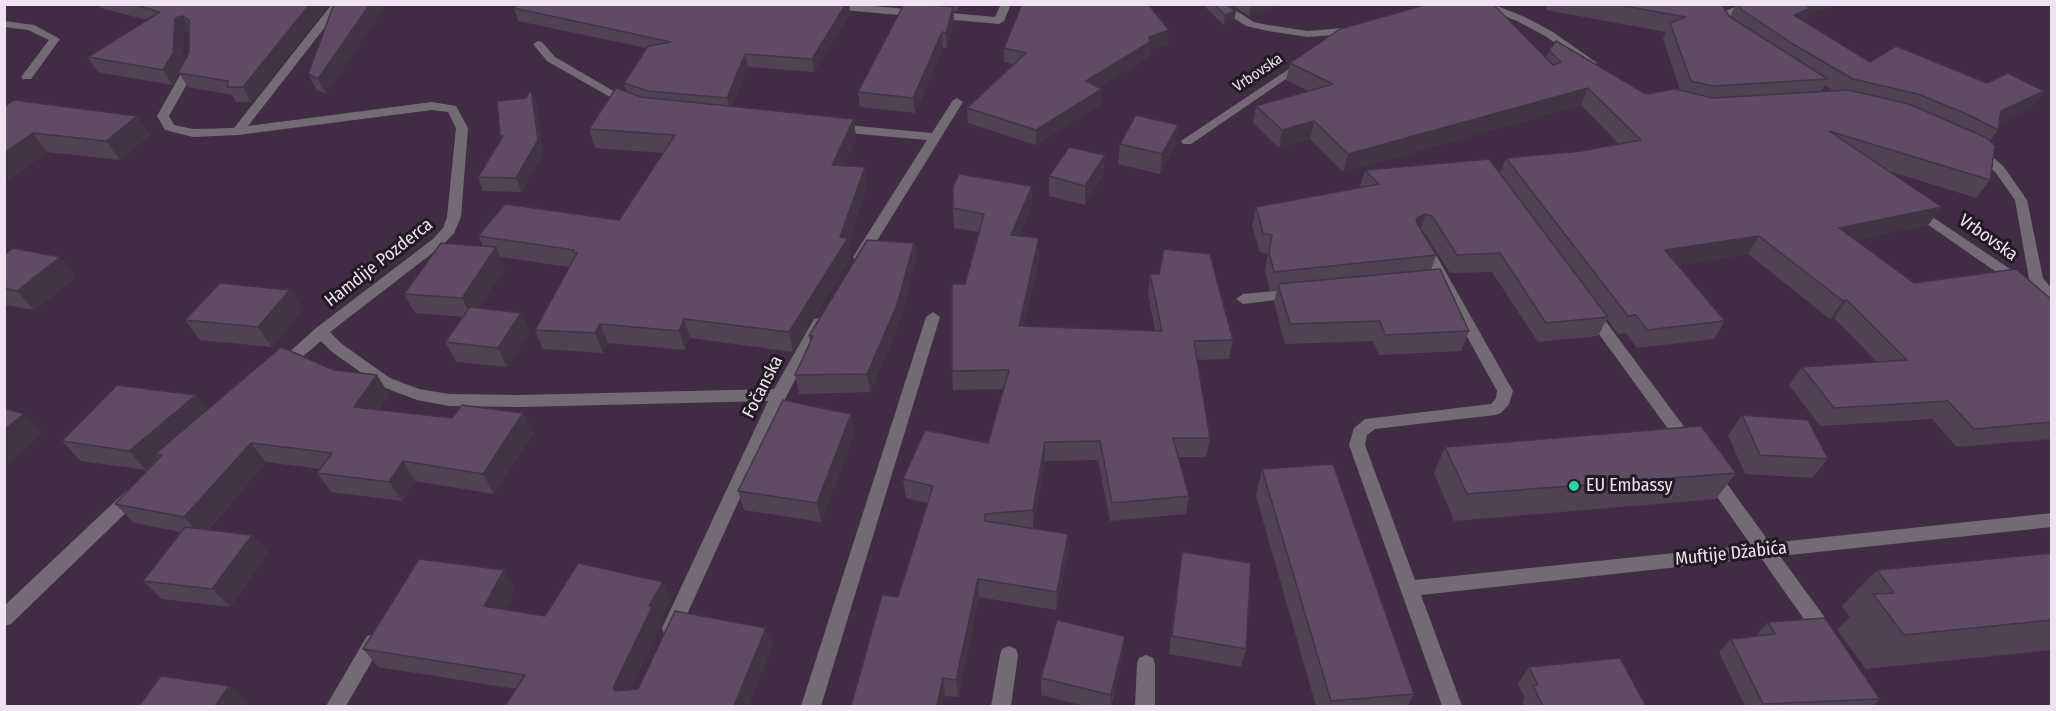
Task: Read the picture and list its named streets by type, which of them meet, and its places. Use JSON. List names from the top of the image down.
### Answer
{
  "streets": {
    "street": [
      "Vrbovska",
      "Hamdije Pozderca",
      "Fočanska",
      "Muftije Džabića"
    ]
  },
  "places": ["EU Embassy"]
}
